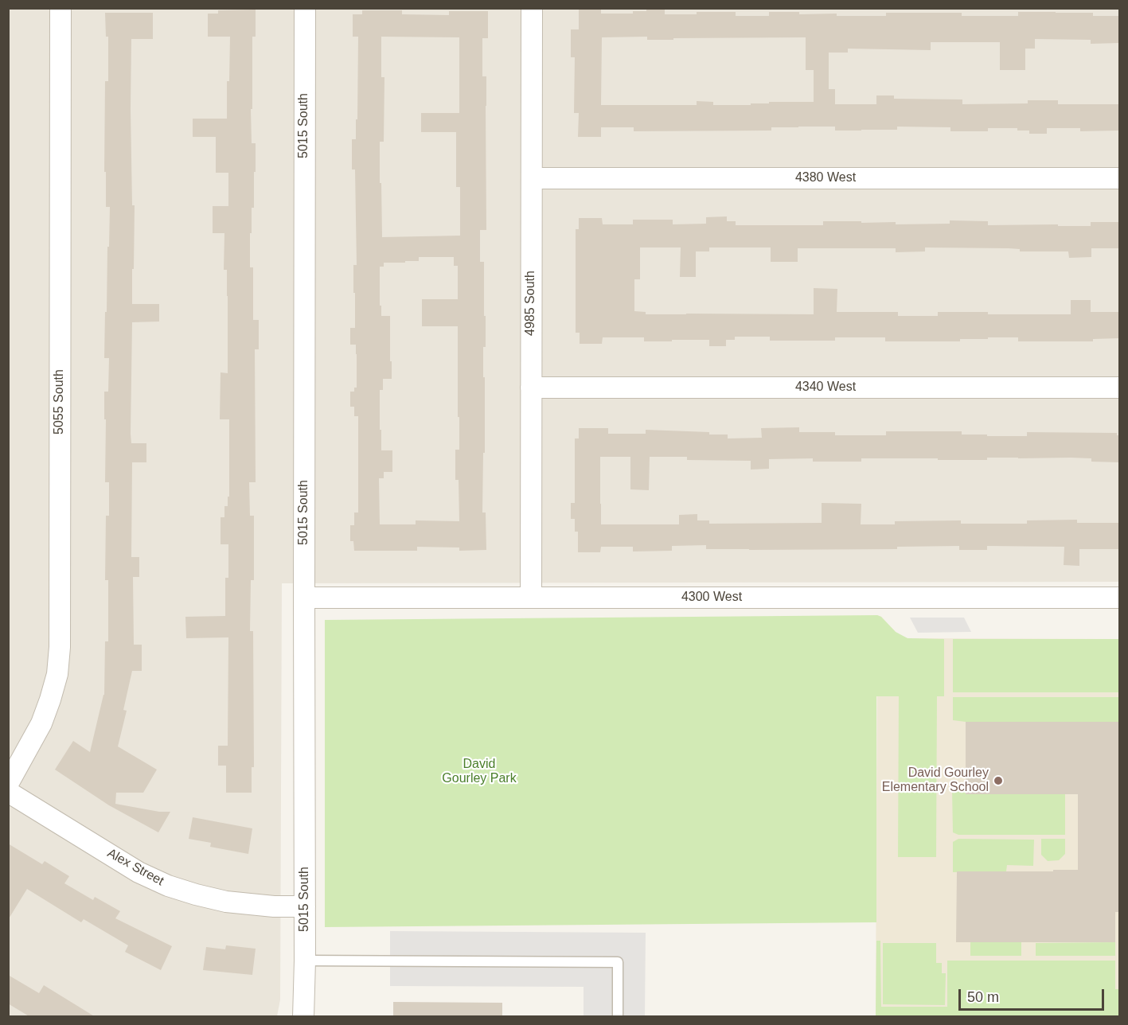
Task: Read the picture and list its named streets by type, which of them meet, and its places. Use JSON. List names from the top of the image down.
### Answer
{
  "streets": {
    "street": [
      "5015 South",
      "4380 West",
      "4985 South",
      "4340 West",
      "5055 South",
      "4300 West",
      "Alex Street"
    ]
  },
  "crossings": [
    ["5015 South", "4300 West"],
    ["5015 South", "Alex Street"],
    ["4380 West", "4985 South"],
    ["4985 South", "4340 West"],
    ["4985 South", "4300 West"]
  ],
  "parks": ["David Gourley Park"],
  "places": ["David Gourley Elementary School"],
  "scale_bar": "50 m"
}
